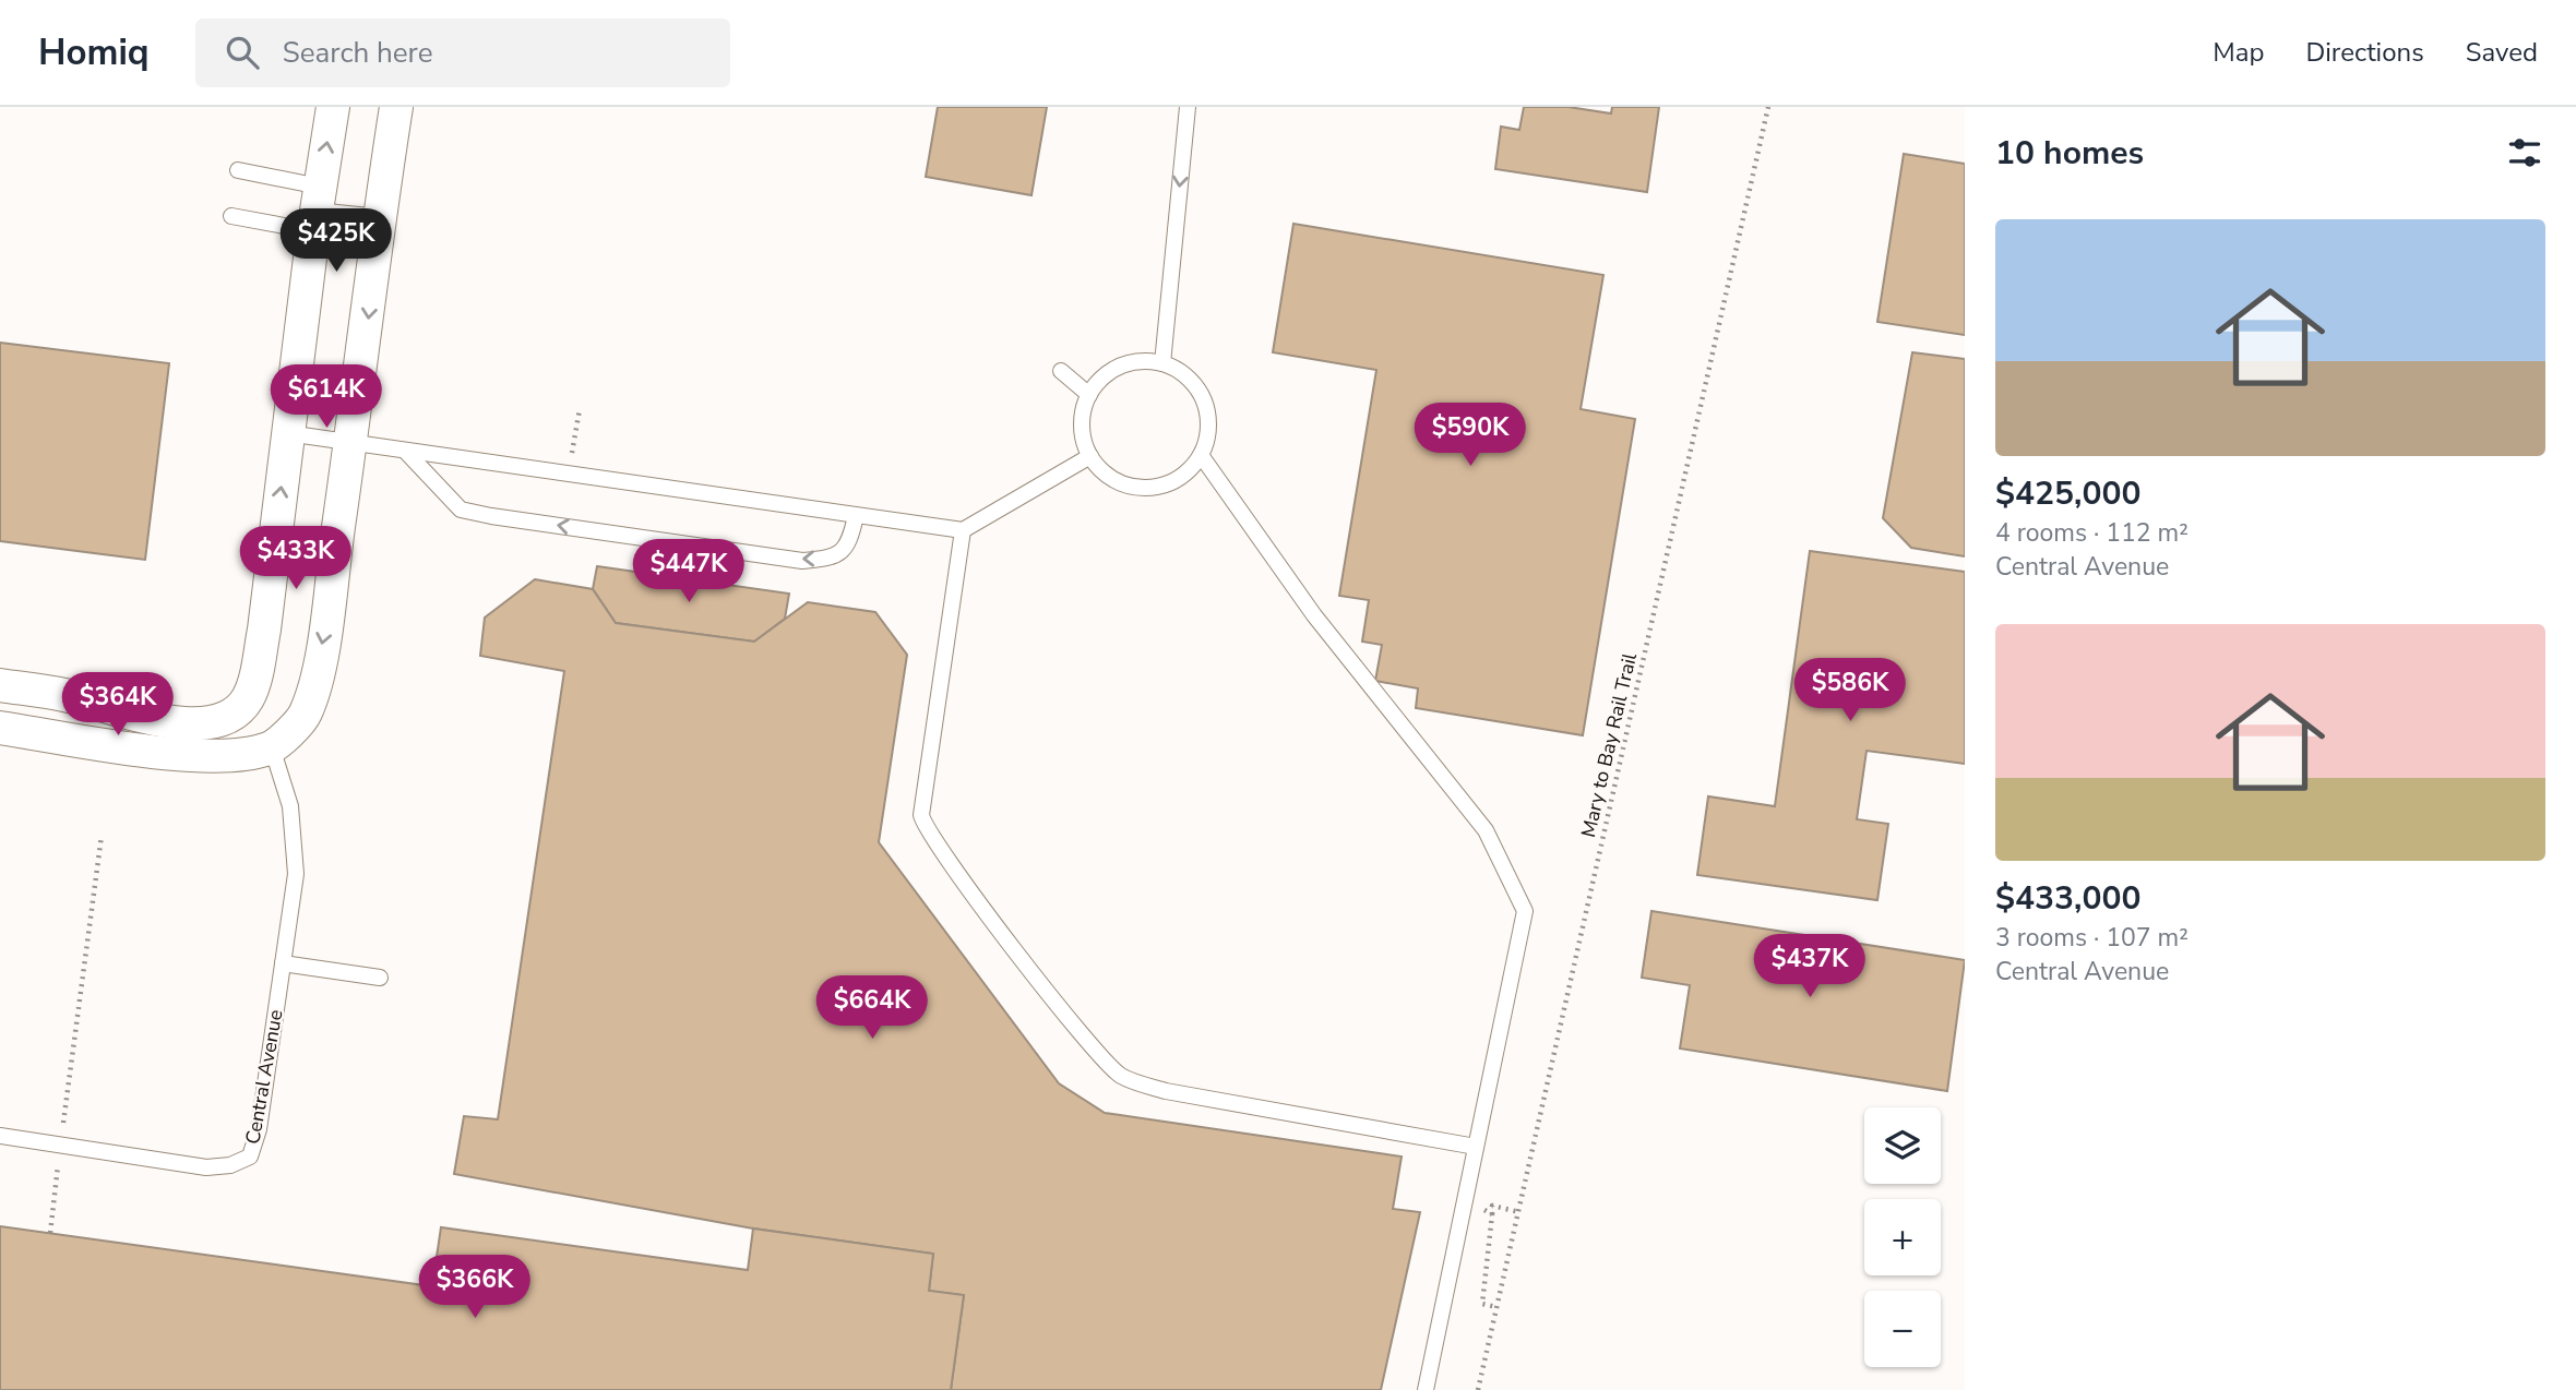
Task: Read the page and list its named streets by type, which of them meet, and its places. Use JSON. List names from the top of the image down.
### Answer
{
  "streets": {
    "lane": ["Central Avenue"],
    "path": ["Mary to Bay Rail Trail"]
  },
  "page": {
    "header": "Homiq",
    "search": "Search here",
    "nav": ["Map", "Directions", "Saved"],
    "heading": "10 homes",
    "list": [
      {
        "name": "$425,000",
        "note": "4 rooms · 112 m² · Central Avenue"
      },
      {
        "name": "$433,000",
        "note": "3 rooms · 107 m² · Central Avenue"
      }
    ],
    "price": [
      "$425K",
      "$614K",
      "$590K",
      "$433K",
      "$447K",
      "$586K",
      "$364K",
      "$437K",
      "$664K",
      "$366K"
    ],
    "map_buttons": ["+", "−"]
  }
}
